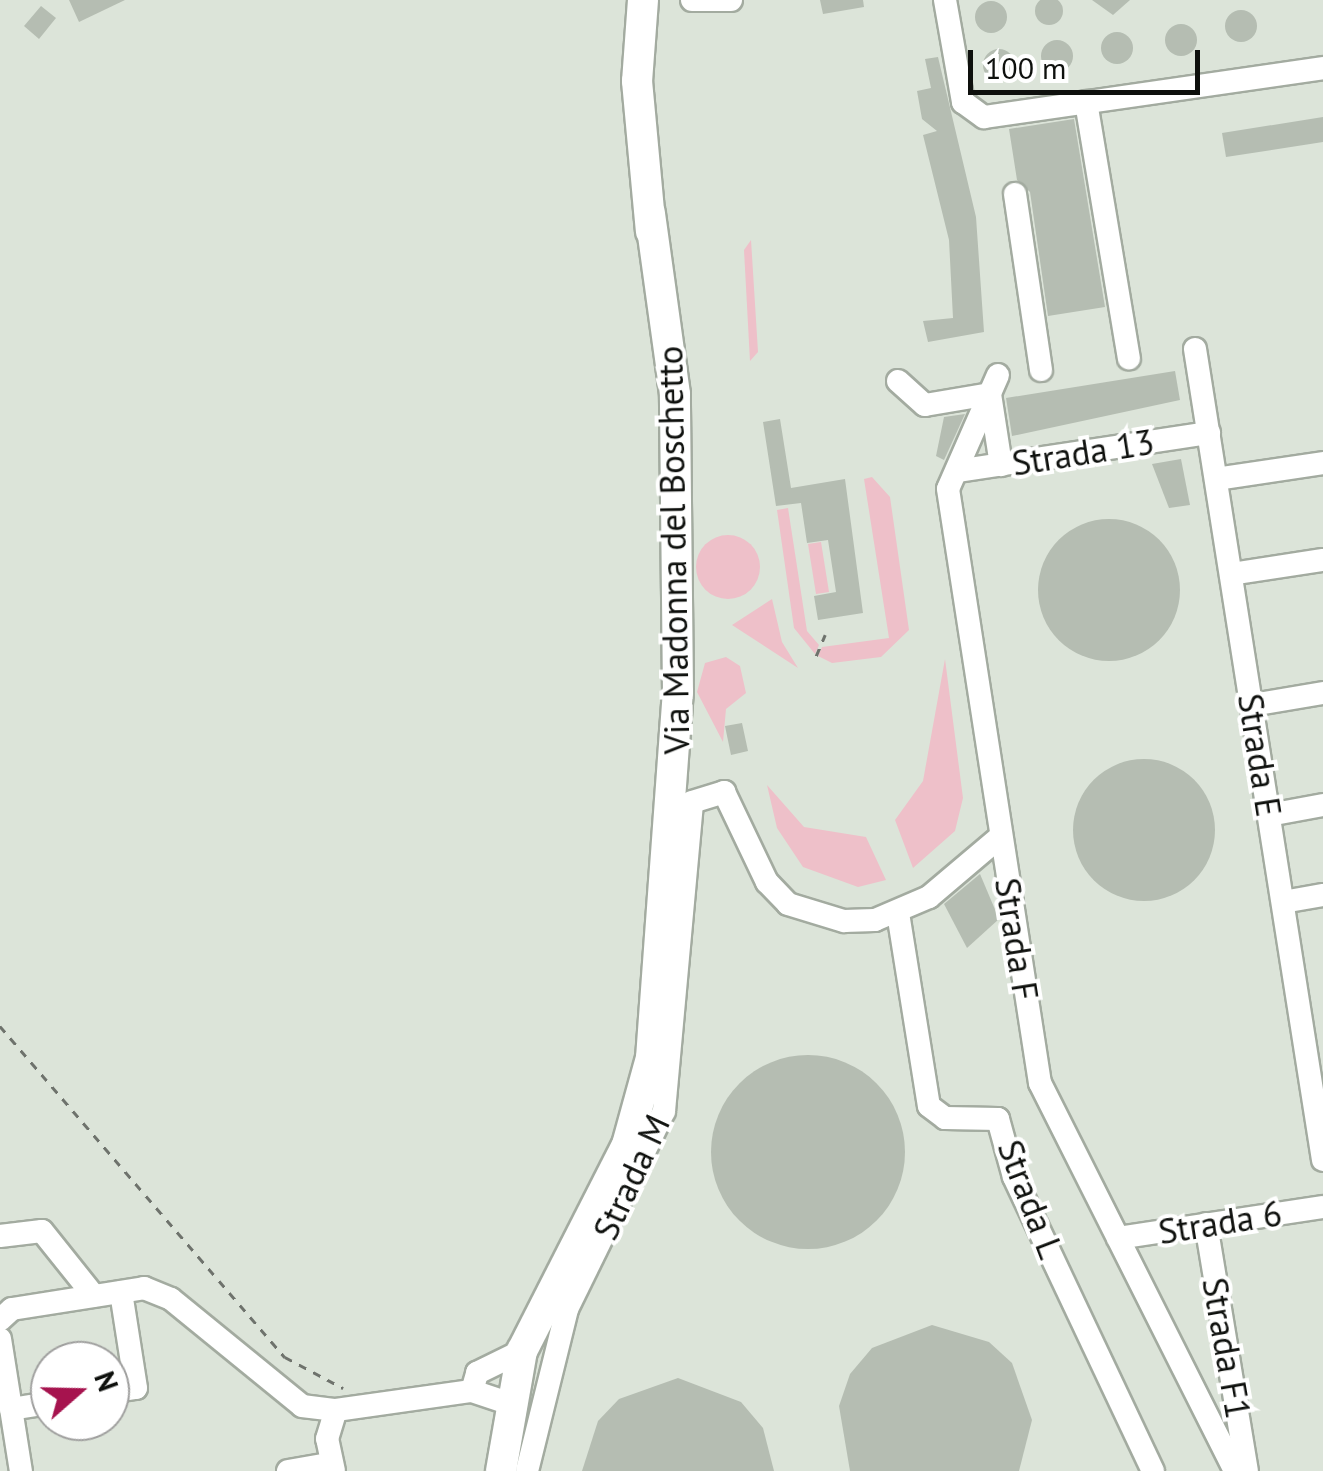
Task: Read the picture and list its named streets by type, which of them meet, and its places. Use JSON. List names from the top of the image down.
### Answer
{
  "streets": {
    "main road": ["Via Madonna del Boschetto"],
    "lane": [
      "Strada 13",
      "Strada E",
      "Strada F",
      "Strada M",
      "Strada L",
      "Strada 6",
      "Strada F1"
    ]
  },
  "crossings": [
    ["Strada 13", "Strada E"],
    ["Strada 13", "Strada F"],
    ["Strada F", "Strada 6"],
    ["Strada M", "Strada L"],
    ["Strada 6", "Strada F1"]
  ],
  "scale_bar": "100 m",
  "north": "right"
}
